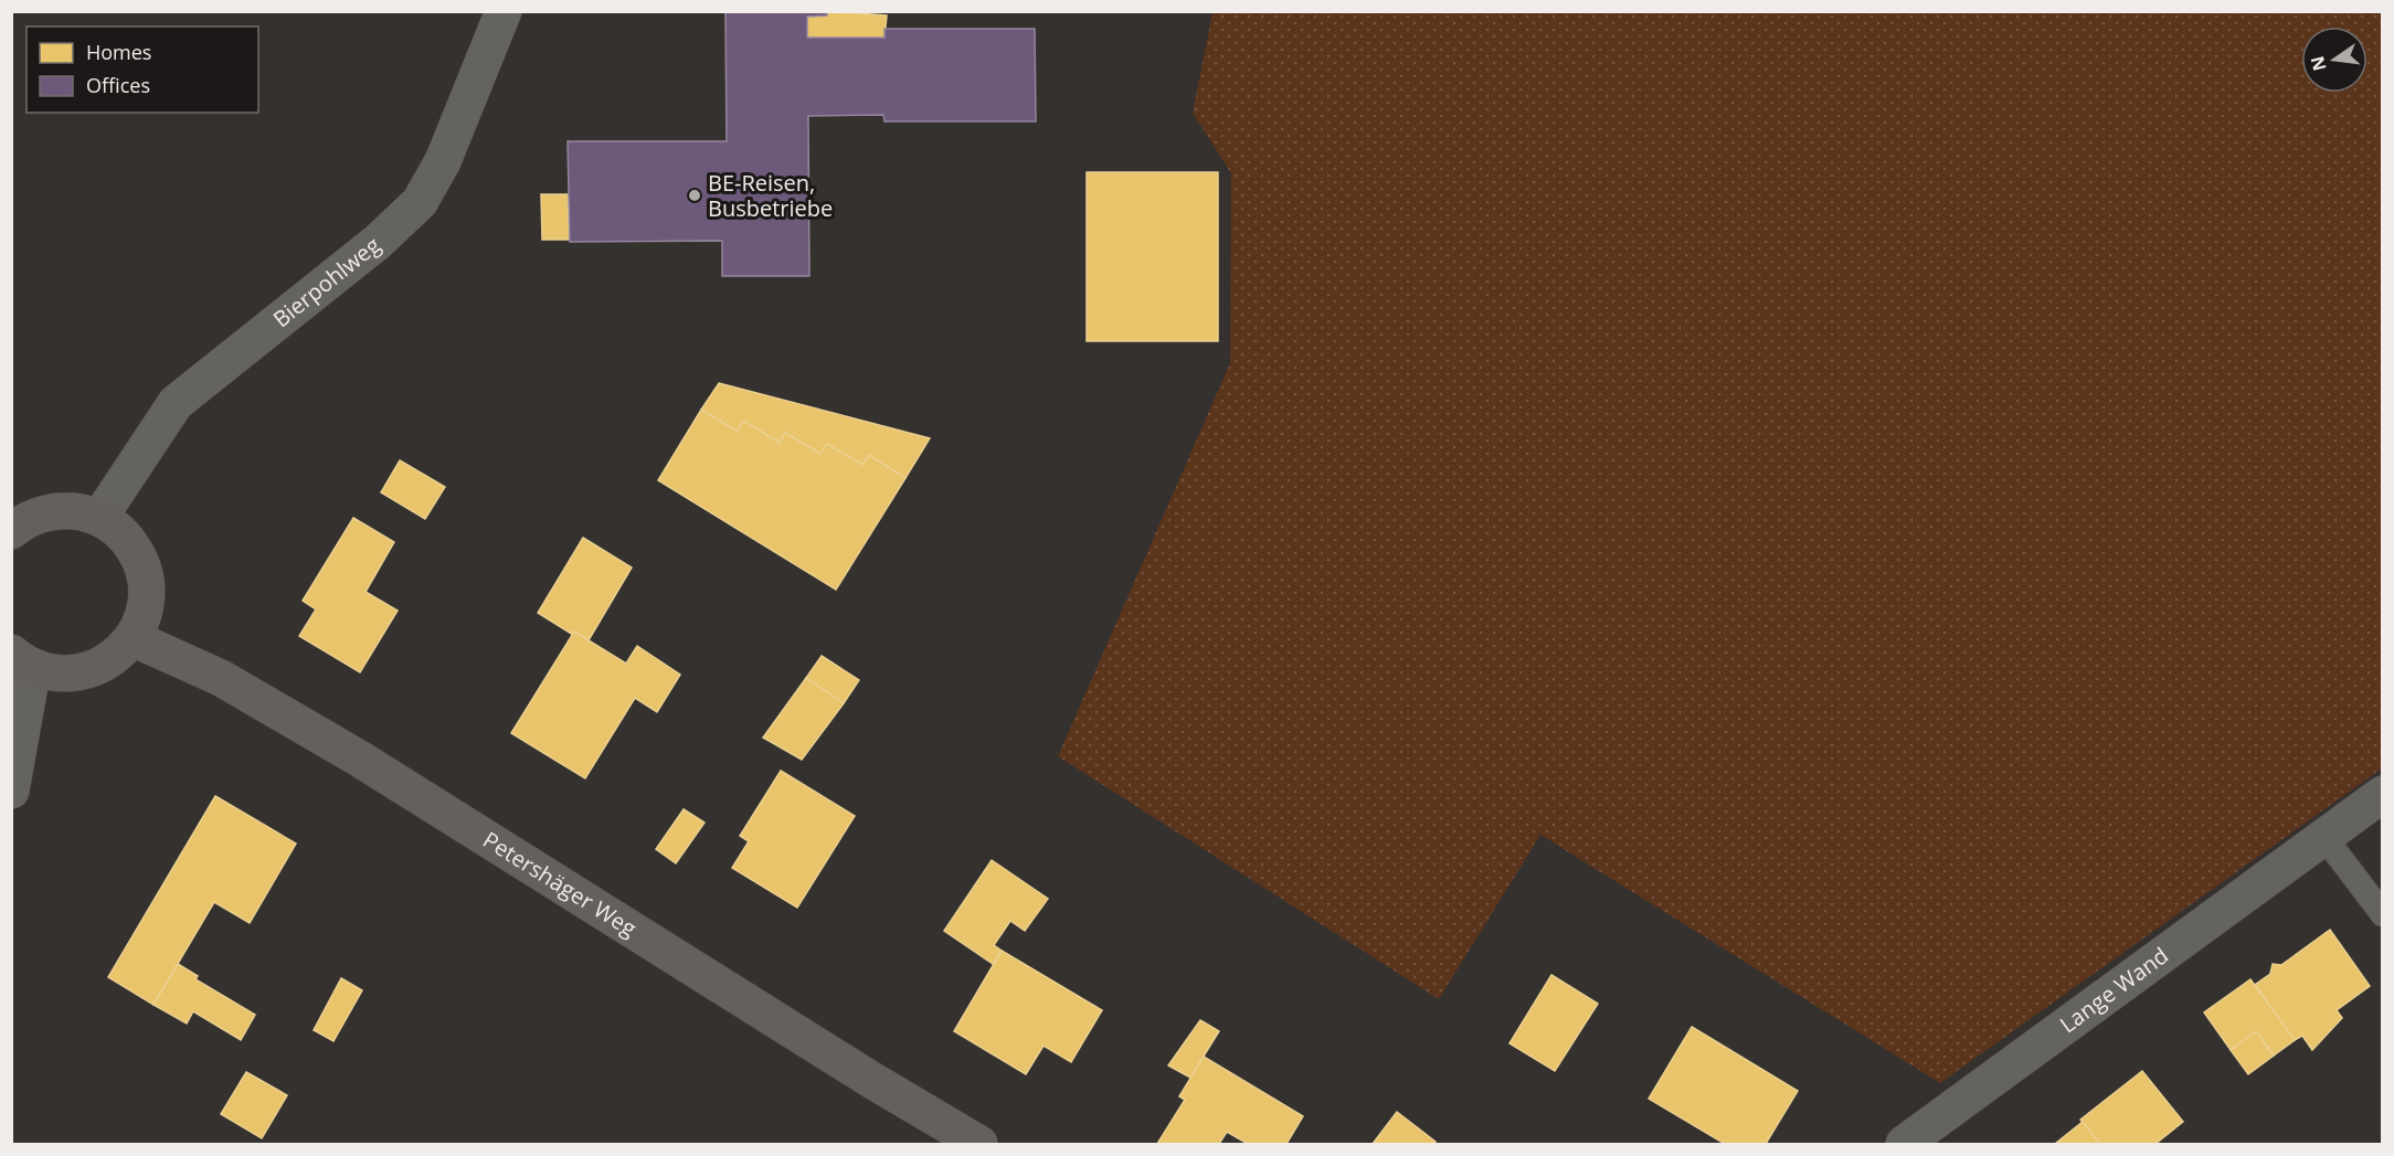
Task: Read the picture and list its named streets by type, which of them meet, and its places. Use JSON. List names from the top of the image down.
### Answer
{
  "streets": {
    "street": ["Bierpohlweg", "Petershäger Weg", "Lange Wand"]
  },
  "places": ["BE-Reisen, Busbetriebe"],
  "legend": ["Homes", "Offices"],
  "north": "left"
}
